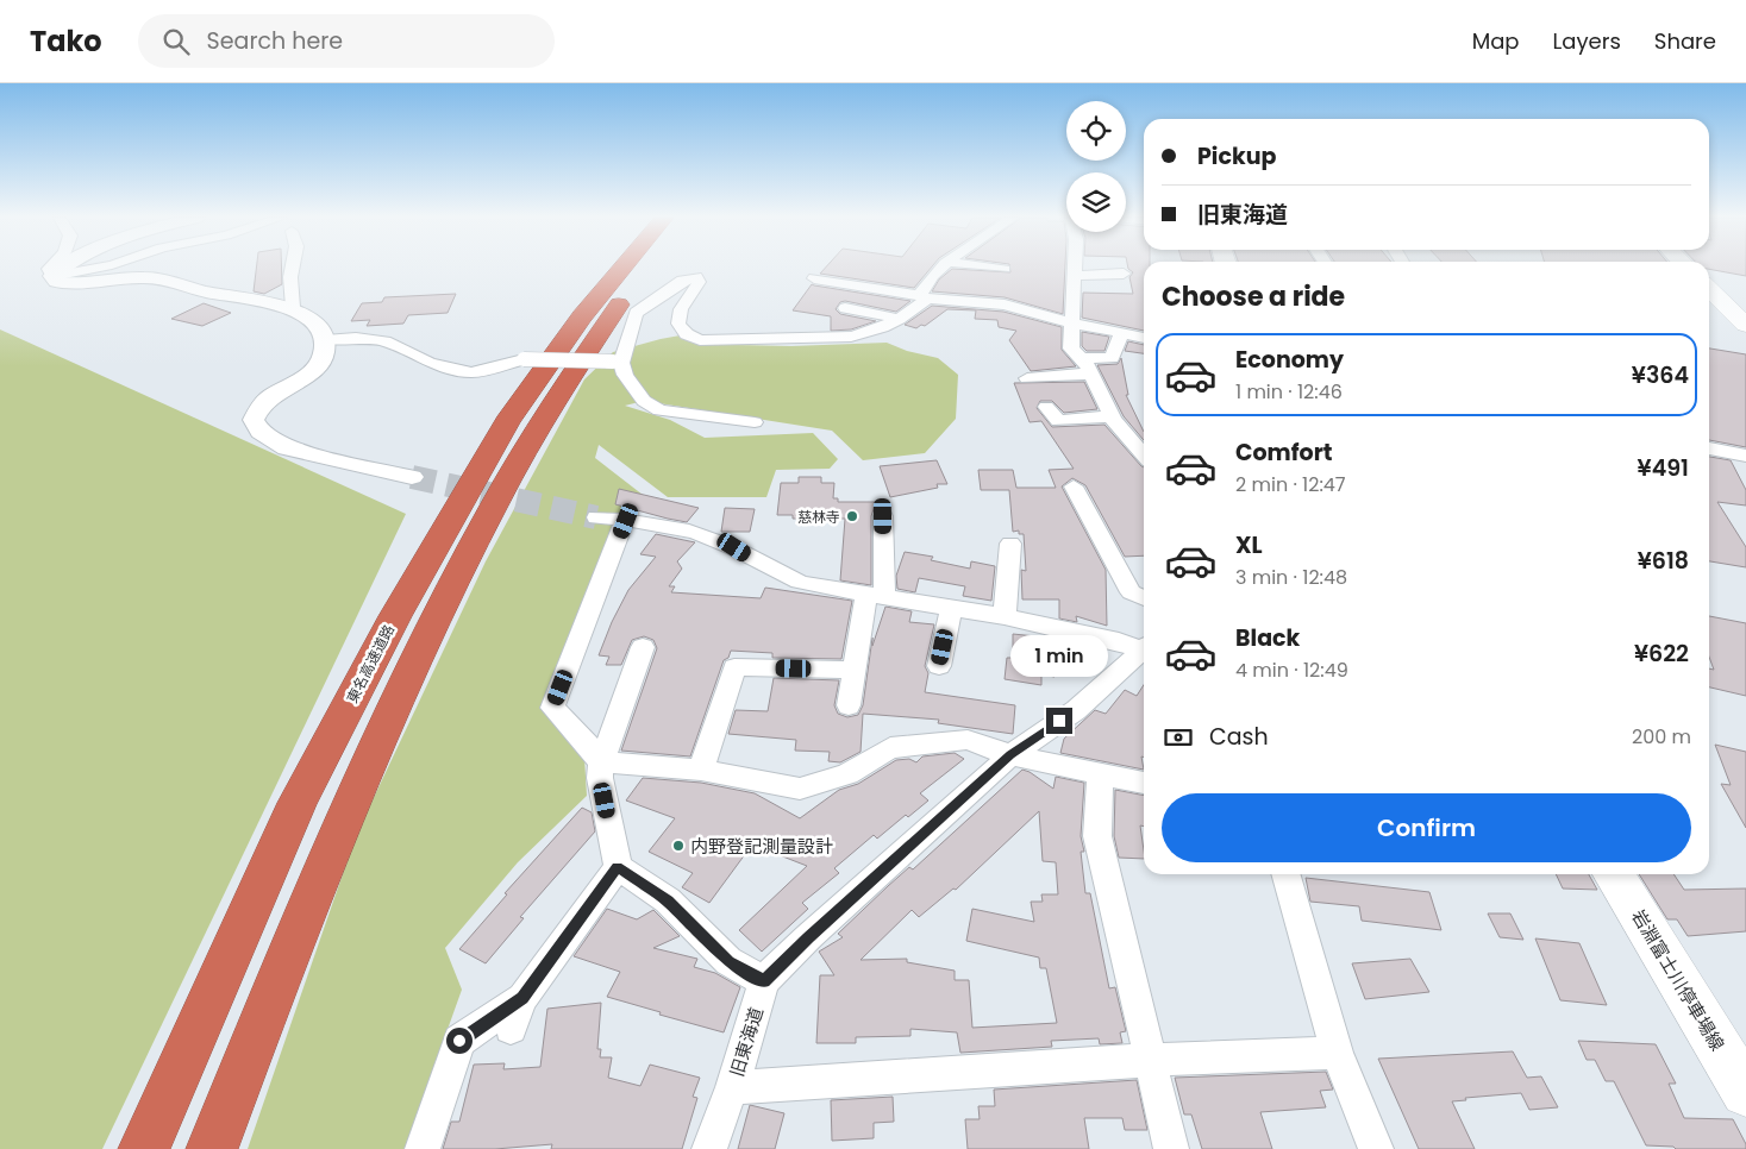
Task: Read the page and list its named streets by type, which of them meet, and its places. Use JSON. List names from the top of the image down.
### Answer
{
  "streets": {
    "highway": ["東名高速道路"],
    "main road": ["岩淵富士川停車場線"],
    "street": ["旧東海道"]
  },
  "places": ["慈林寺", "内野登記測量設計"],
  "page": {
    "header": "Tako",
    "search": "Search here",
    "nav": ["Map", "Layers", "Share"],
    "banner": ["Pickup", "旧東海道"],
    "heading": "Choose a ride",
    "list": [
      {
        "name": "Economy",
        "note": "1 min · 12:46",
        "value": "¥364"
      },
      {
        "name": "Comfort",
        "note": "2 min · 12:47",
        "value": "¥491"
      },
      {
        "name": "XL",
        "note": "3 min · 12:48",
        "value": "¥618"
      },
      {
        "name": "Black",
        "note": "4 min · 12:49",
        "value": "¥622"
      }
    ],
    "bubble": "1 min",
    "pay": ["Cash", "200 m"],
    "buttons": "Confirm"
  }
}
